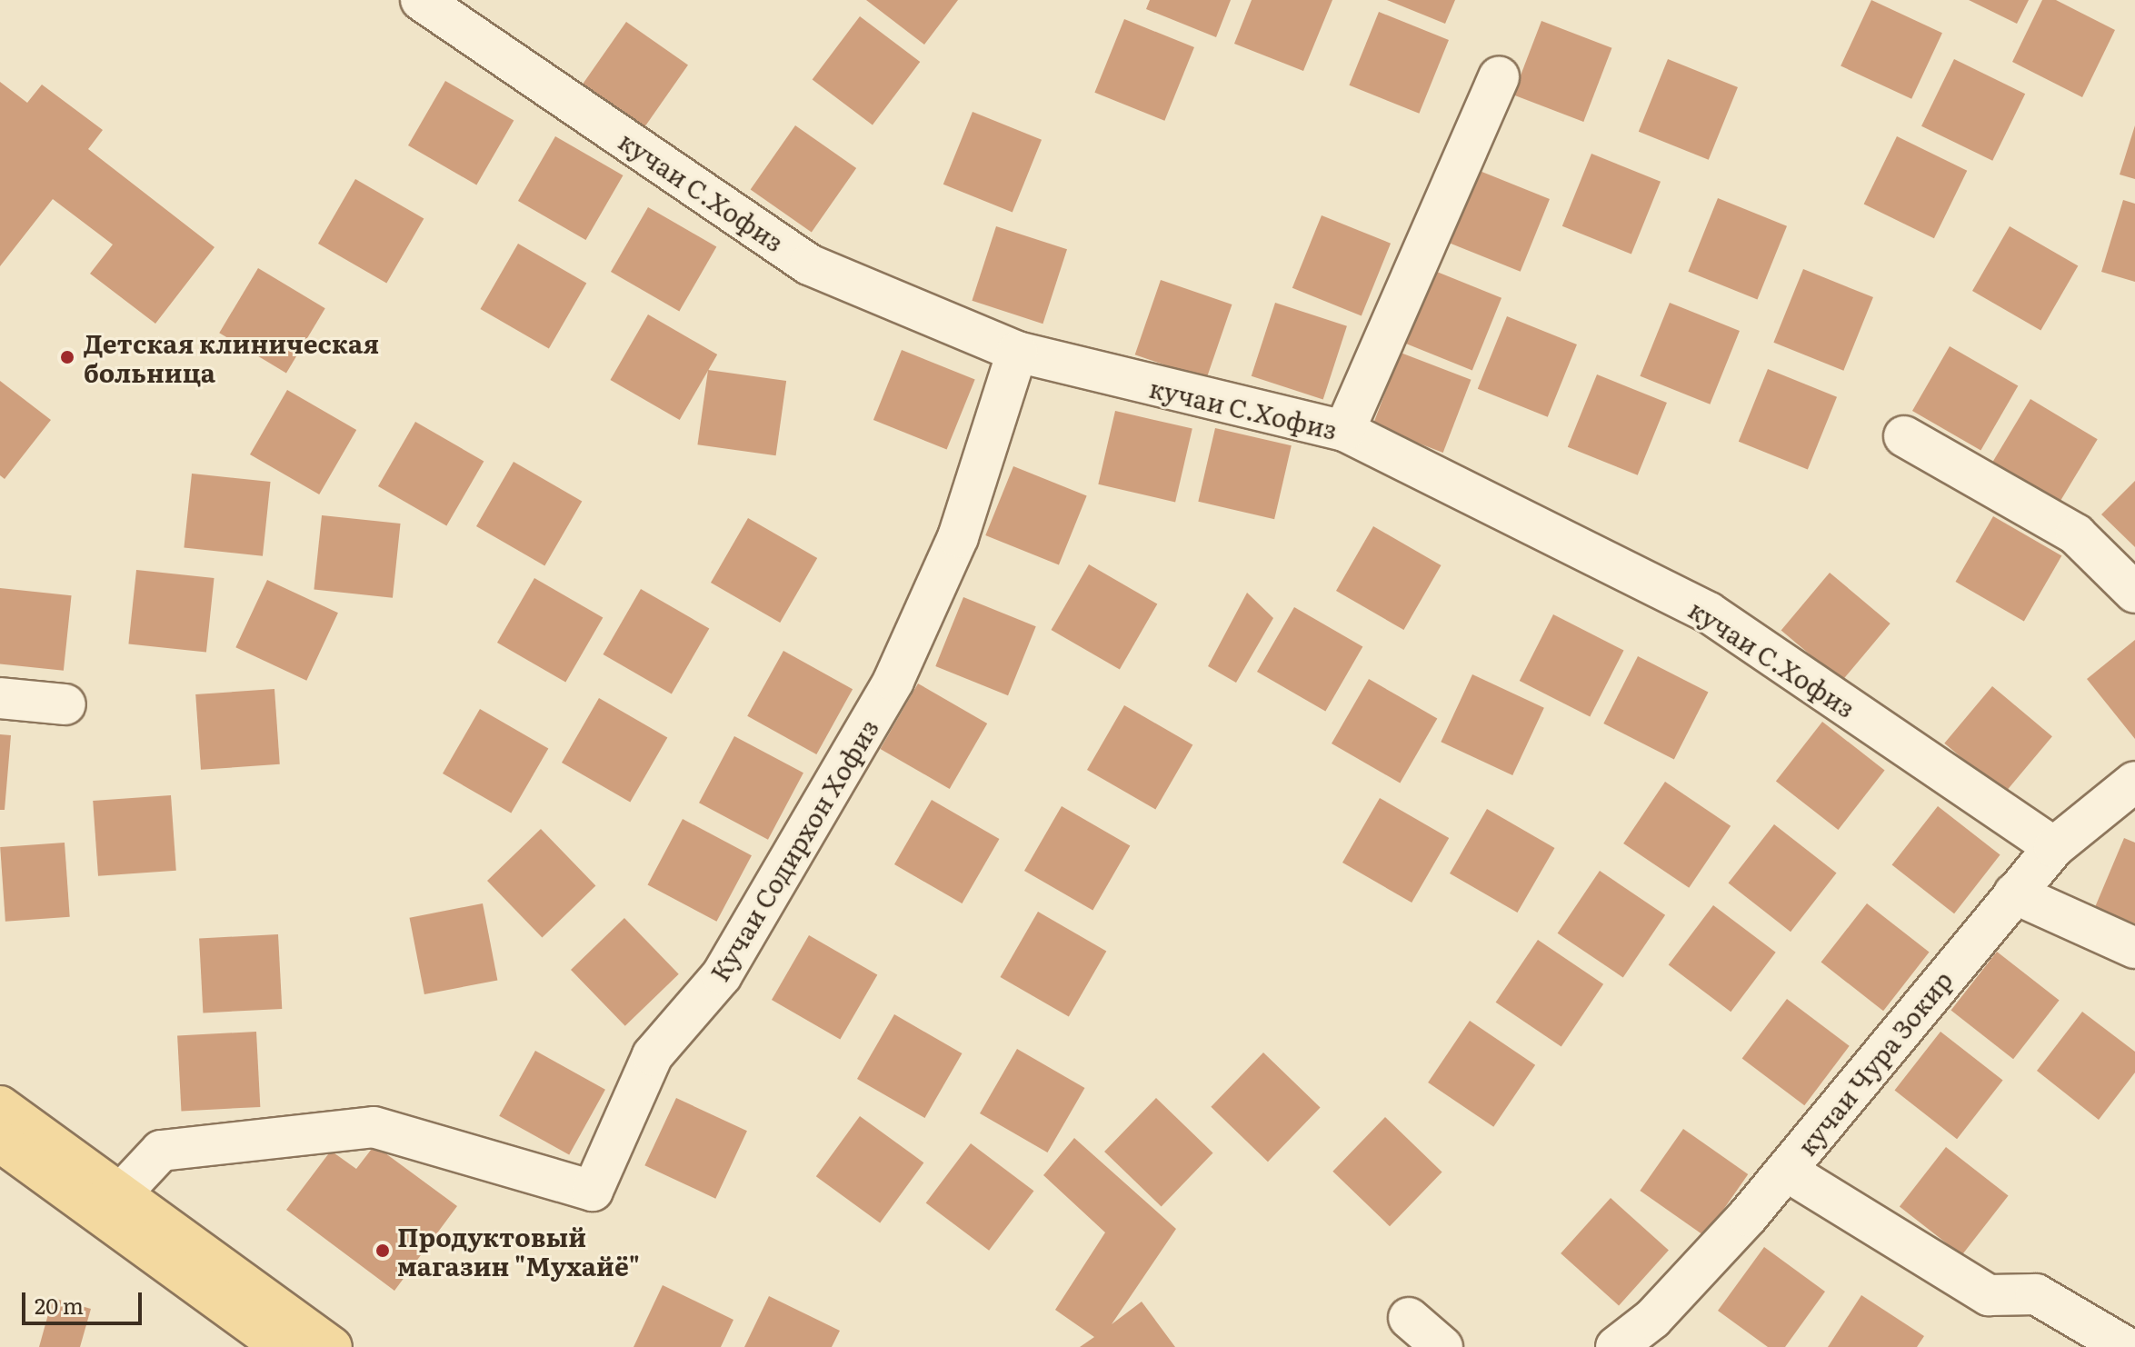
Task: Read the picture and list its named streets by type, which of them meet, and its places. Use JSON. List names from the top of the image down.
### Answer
{
  "streets": {
    "street": ["кучаи С.Хофиз", "Кучаи Содирхон Хофиз", "кучаи Чура Зокир"]
  },
  "crossings": [
    ["кучаи С.Хофиз", "Кучаи Содирхон Хофиз"],
    ["кучаи С.Хофиз", "кучаи Чура Зокир"]
  ],
  "places": ["Детская клиническая больница", "Продуктовый магазин \"Мухайё\""],
  "scale_bar": "20 m"
}
